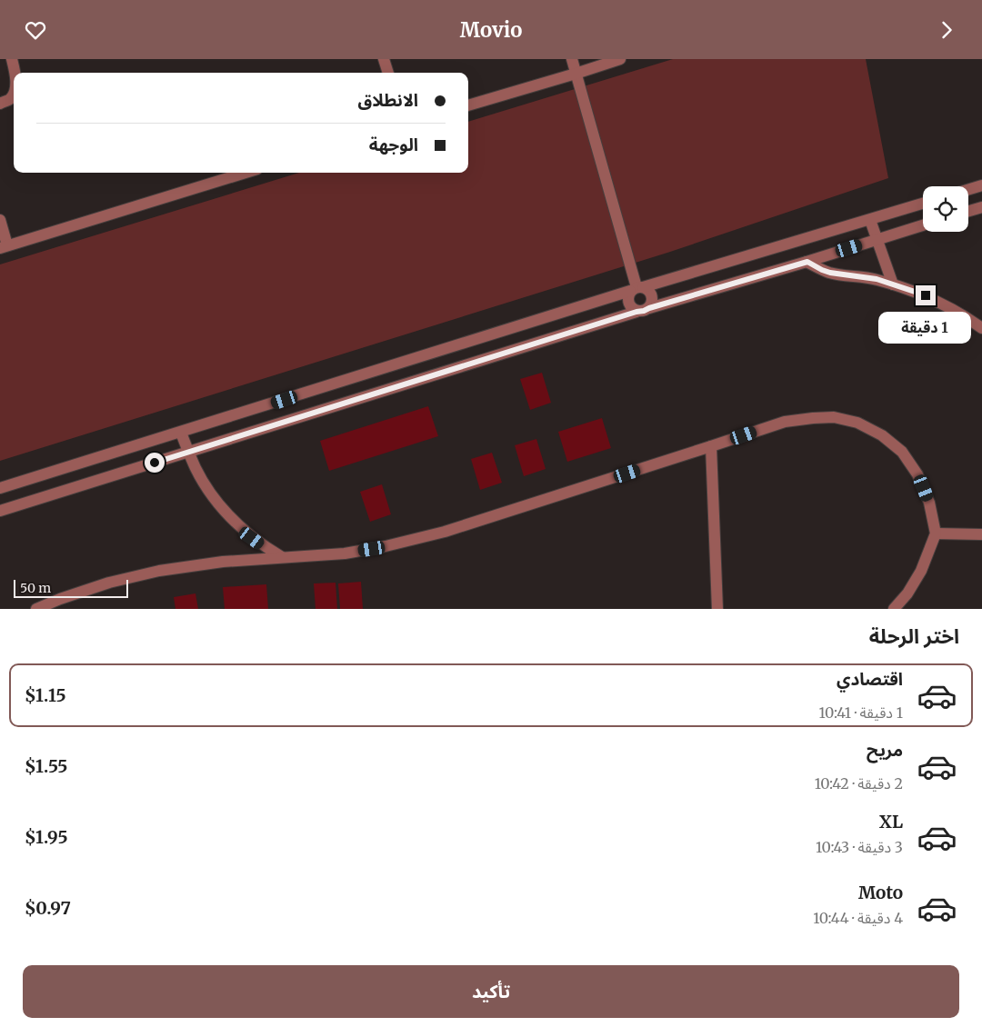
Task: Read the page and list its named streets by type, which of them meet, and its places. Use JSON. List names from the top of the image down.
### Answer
{
  "scale_bar": "50 m",
  "page": {
    "header": "Movio",
    "banner": ["الانطلاق", "الوجهة"],
    "bubble": "1 دقيقة",
    "scale": "50 m",
    "heading": "اختر الرحلة",
    "list": [
      {
        "name": "اقتصادي",
        "note": "1 دقيقة · 10:41",
        "value": "$1.15"
      },
      {
        "name": "مريح",
        "note": "2 دقيقة · 10:42",
        "value": "$1.55"
      },
      {
        "name": "XL",
        "note": "3 دقيقة · 10:43",
        "value": "$1.95"
      },
      {
        "name": "Moto",
        "note": "4 دقيقة · 10:44",
        "value": "$0.97"
      }
    ],
    "buttons": "تأكيد"
  }
}
